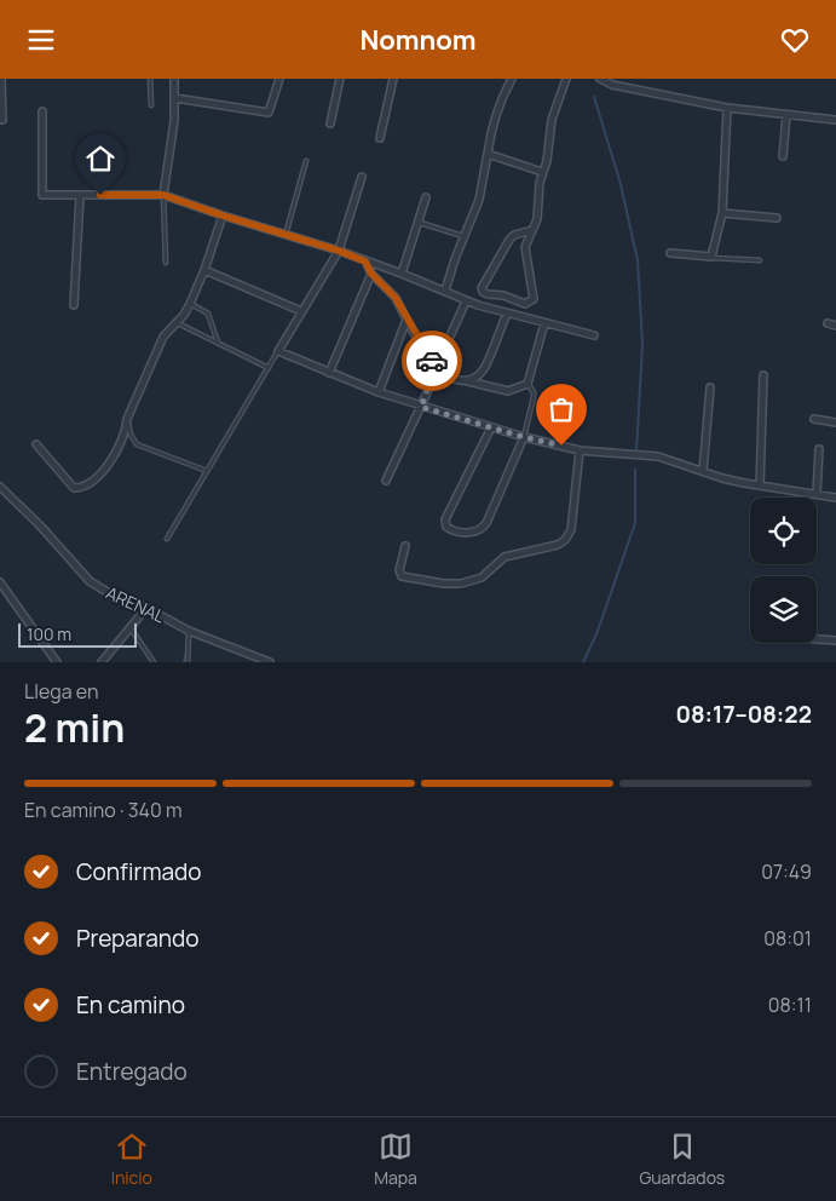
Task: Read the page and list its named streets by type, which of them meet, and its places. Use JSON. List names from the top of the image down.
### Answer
{
  "streets": {
    "street": ["ARENAL"]
  },
  "scale_bar": "100 m",
  "page": {
    "header": "Nomnom",
    "scale": "100 m",
    "heading": ["2 min", "Llega en", "08:17–08:22"],
    "bar": "En camino · 340 m",
    "list": [
      ["Confirmado", "07:49"],
      ["Preparando", "08:01"],
      ["En camino", "08:11"],
      "Entregado"
    ],
    "tabs": ["Inicio", "Mapa", "Guardados"]
  }
}
